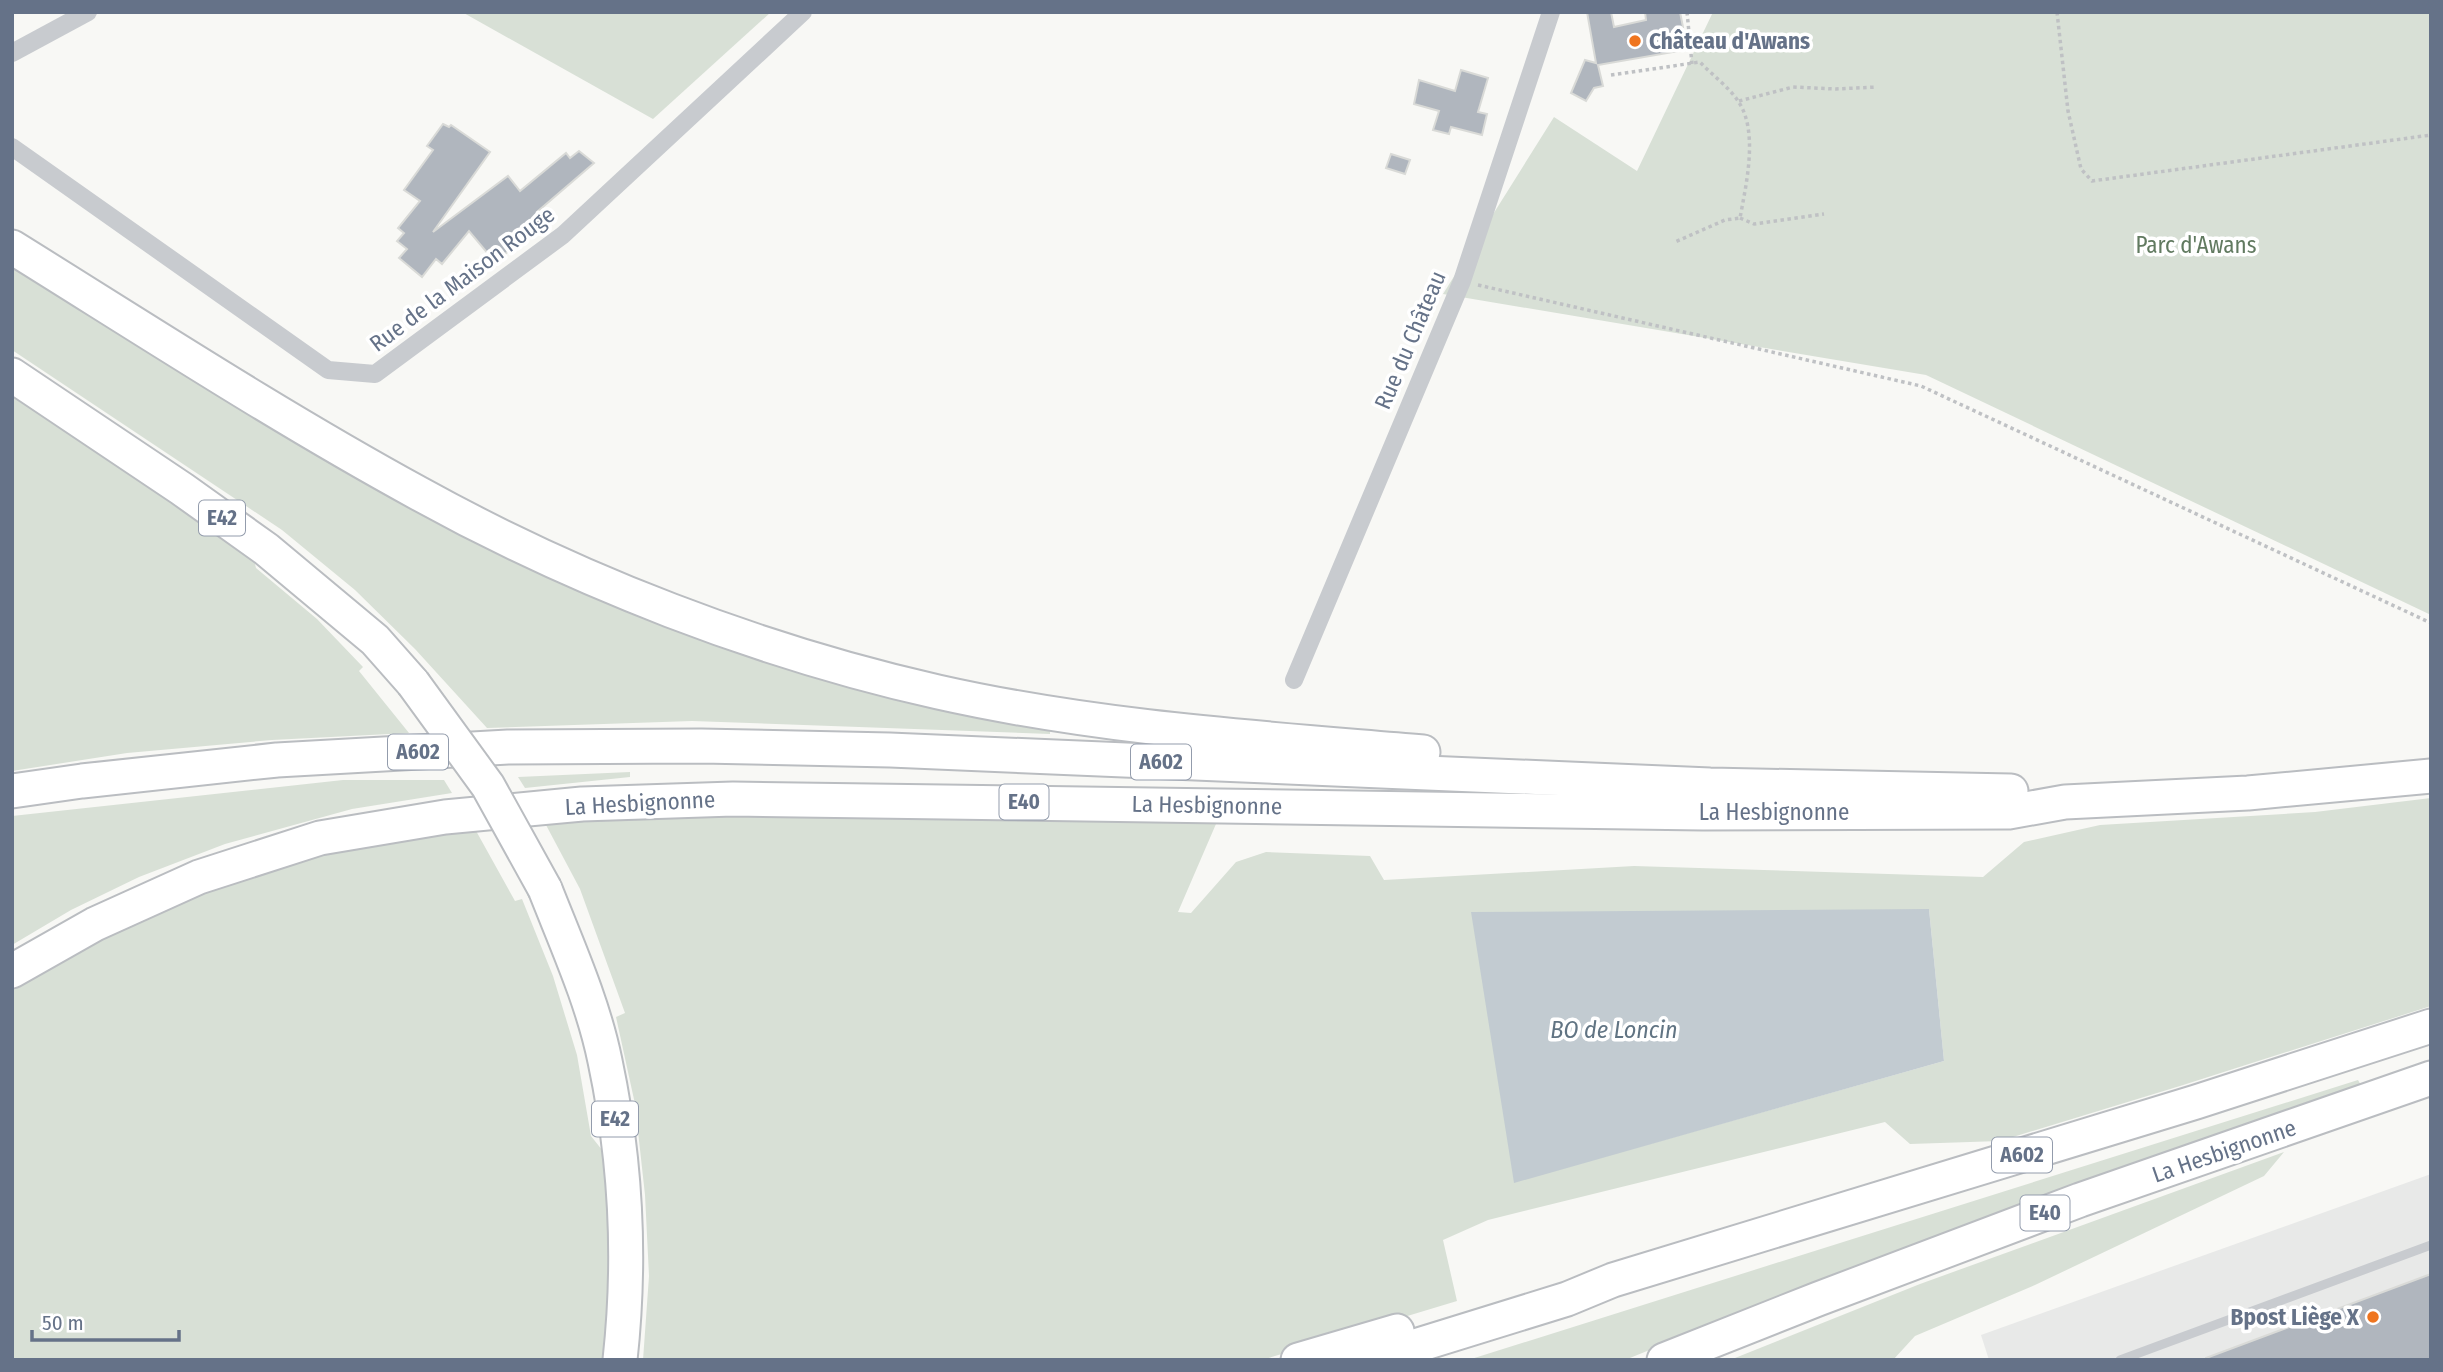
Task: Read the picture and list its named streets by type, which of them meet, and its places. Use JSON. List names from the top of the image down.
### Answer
{
  "streets": {
    "highway": [
      "E42",
      "A602",
      "E40",
      "La Hesbignonne"
    ],
    "street": ["Rue de la Maison Rouge", "Rue du Château"]
  },
  "water": ["BO de Loncin"],
  "parks": ["Parc d'Awans"],
  "places": ["Château d'Awans", "Bpost Liège X"],
  "scale_bar": "50 m"
}
